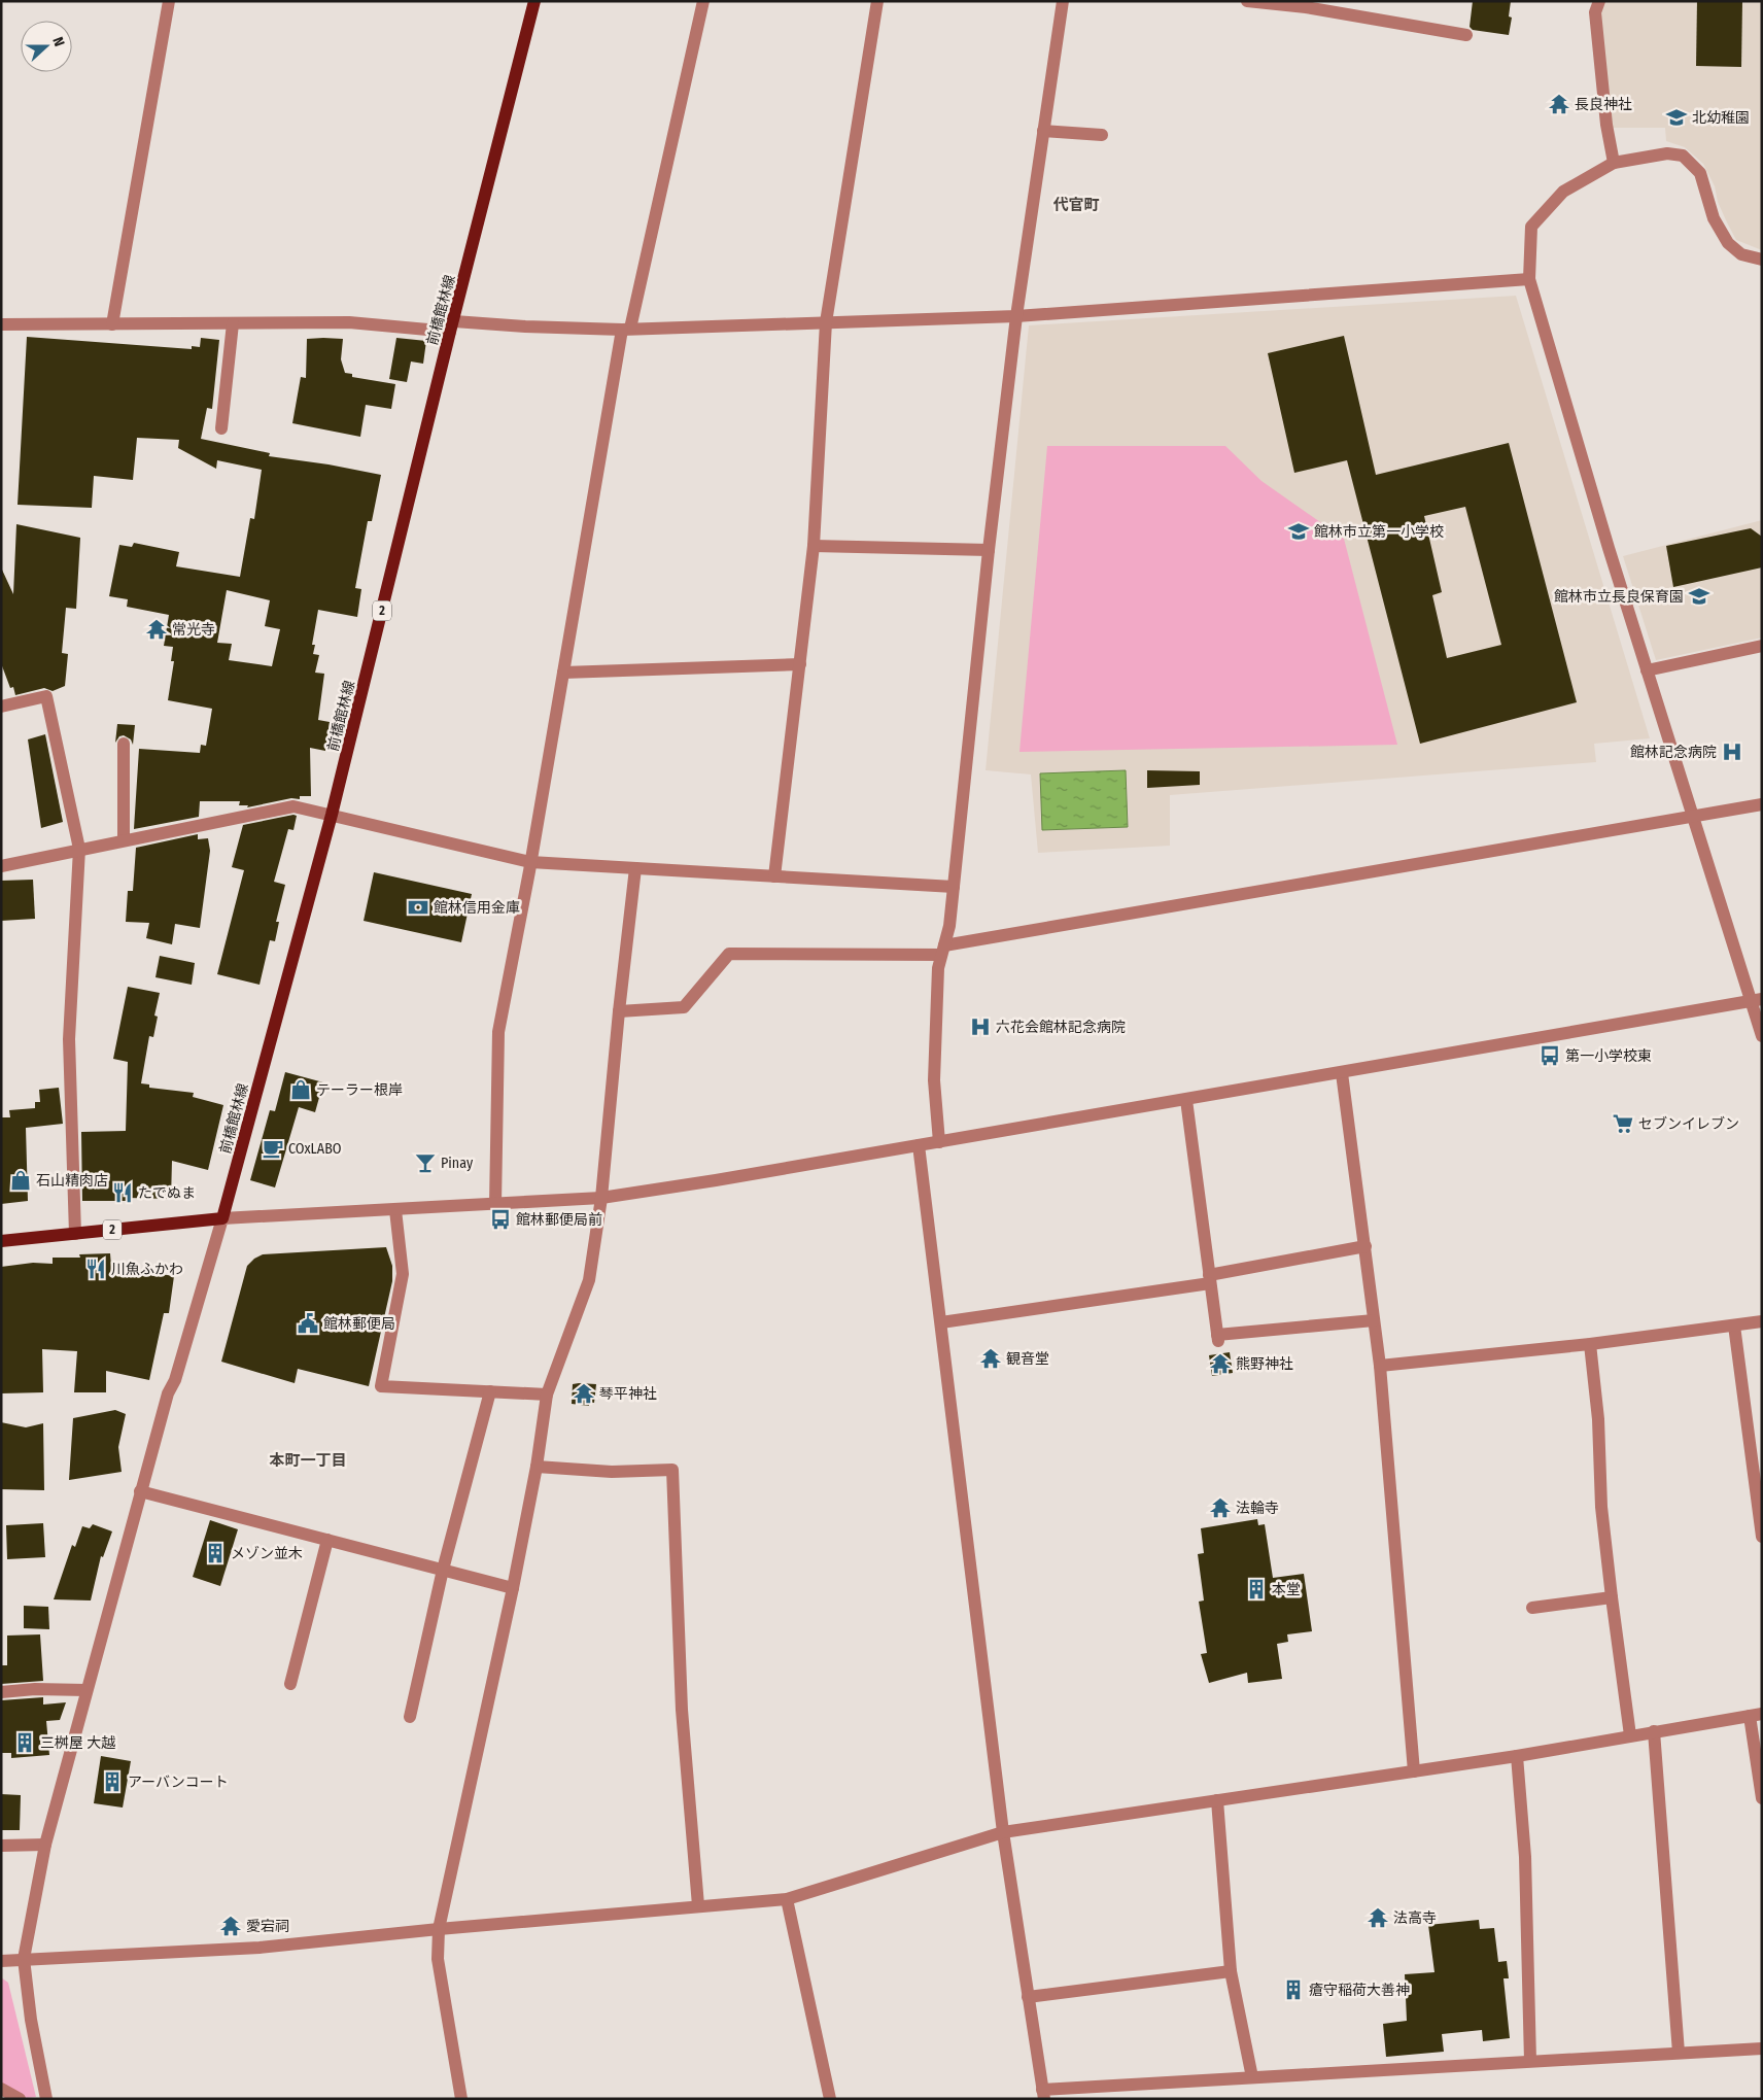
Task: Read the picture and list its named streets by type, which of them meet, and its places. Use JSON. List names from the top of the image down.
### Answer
{
  "streets": {
    "main road": ["前橋館林線", "2"]
  },
  "crossings": [
    ["前橋館林線", "2"]
  ],
  "districts": ["代官町", "本町一丁目"],
  "places": {
    "temple": [
      "長良神社",
      "常光寺",
      "観音堂",
      "熊野神社",
      "琴平神社",
      "法輪寺",
      "法高寺",
      "愛宕祠"
    ],
    "school or university": ["北幼稚園", "館林市立第一小学校", "館林市立長良保育園"],
    "hospital": ["館林記念病院", "六花会館林記念病院"],
    "bank": ["館林信用金庫"],
    "bus stop": ["第一小学校東", "館林郵便局前"],
    "shop": ["テーラー根岸", "石山精肉店"],
    "supermarket": ["セブンイレブン"],
    "cafe": ["COxLABO"],
    "bar": ["Pinay"],
    "restaurant": ["たでぬま", "川魚ふかわ"],
    "public building": ["館林郵便局"],
    "building": [
      "メゾン並木",
      "本堂",
      "三桝屋 大越",
      "アーバンコート",
      "瘡守稲荷大善神"
    ]
  },
  "north": "right"
}
